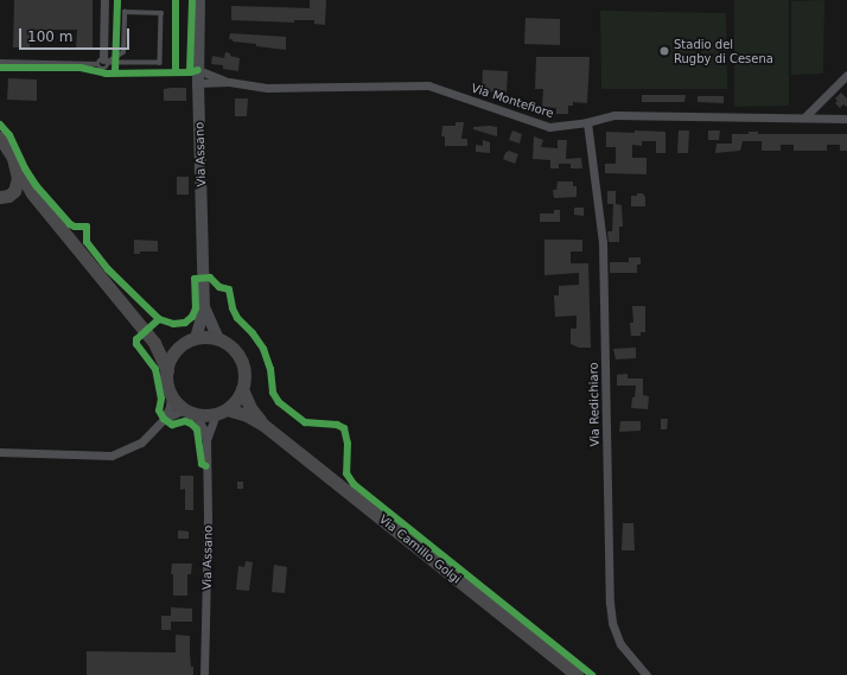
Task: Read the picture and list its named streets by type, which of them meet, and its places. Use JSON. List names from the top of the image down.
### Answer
{
  "streets": {
    "main road": ["Via Assano", "Via Camillo Golgi"],
    "street": ["Via Montefiore", "Via Redichiaro"]
  },
  "crossings": [
    ["Via Montefiore", "Via Assano"],
    ["Via Montefiore", "Via Redichiaro"],
    ["Via Assano", "Via Camillo Golgi"]
  ],
  "places": ["Stadio del Rugby di Cesena"],
  "scale_bar": "100 m"
}
